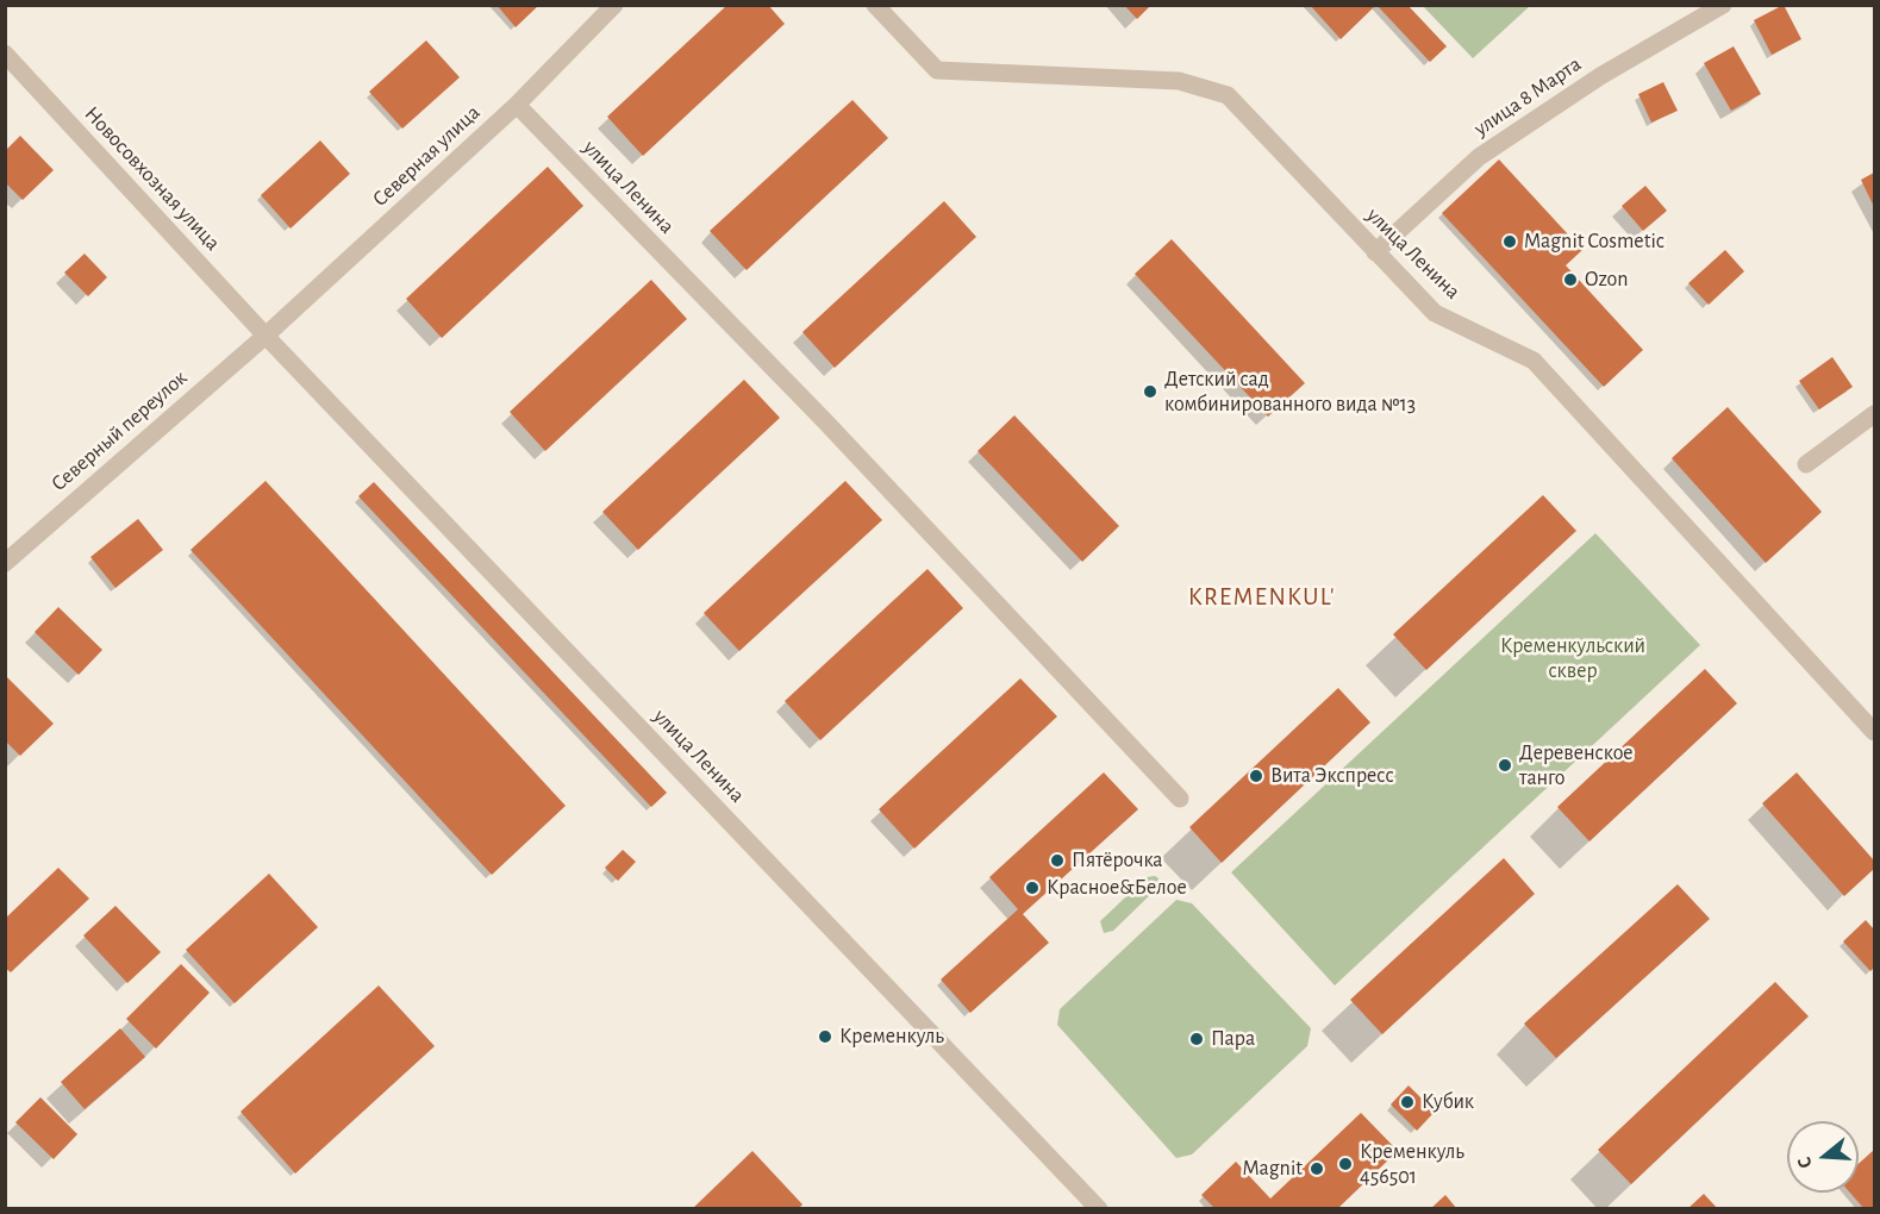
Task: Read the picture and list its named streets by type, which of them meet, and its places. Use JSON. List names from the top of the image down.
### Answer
{
  "streets": {
    "street": [
      "улица 8 Марта",
      "Северная улица",
      "Новосовхозная улица",
      "улица Ленина",
      "Северный переулок"
    ]
  },
  "crossings": [
    ["улица 8 Марта", "улица Ленина"],
    ["Северная улица", "Новосовхозная улица"],
    ["Северная улица", "улица Ленина"],
    ["Северная улица", "Северный переулок"],
    ["Новосовхозная улица", "улица Ленина"],
    ["Новосовхозная улица", "Северный переулок"],
    ["улица Ленина", "Северный переулок"]
  ],
  "districts": ["KREMENKUL'"],
  "parks": ["Кременкульский сквер"],
  "places": [
    "Magnit Cosmetic",
    "Ozon",
    "Детский сад комбинированного вида №13",
    "Деревенское танго",
    "Вита Экспресс",
    "Пятёрочка",
    "Красное&Белое",
    "Кременкуль",
    "Пара",
    "Кубик",
    "Кременкуль 456501",
    "Magnit"
  ],
  "north": "left"
}
